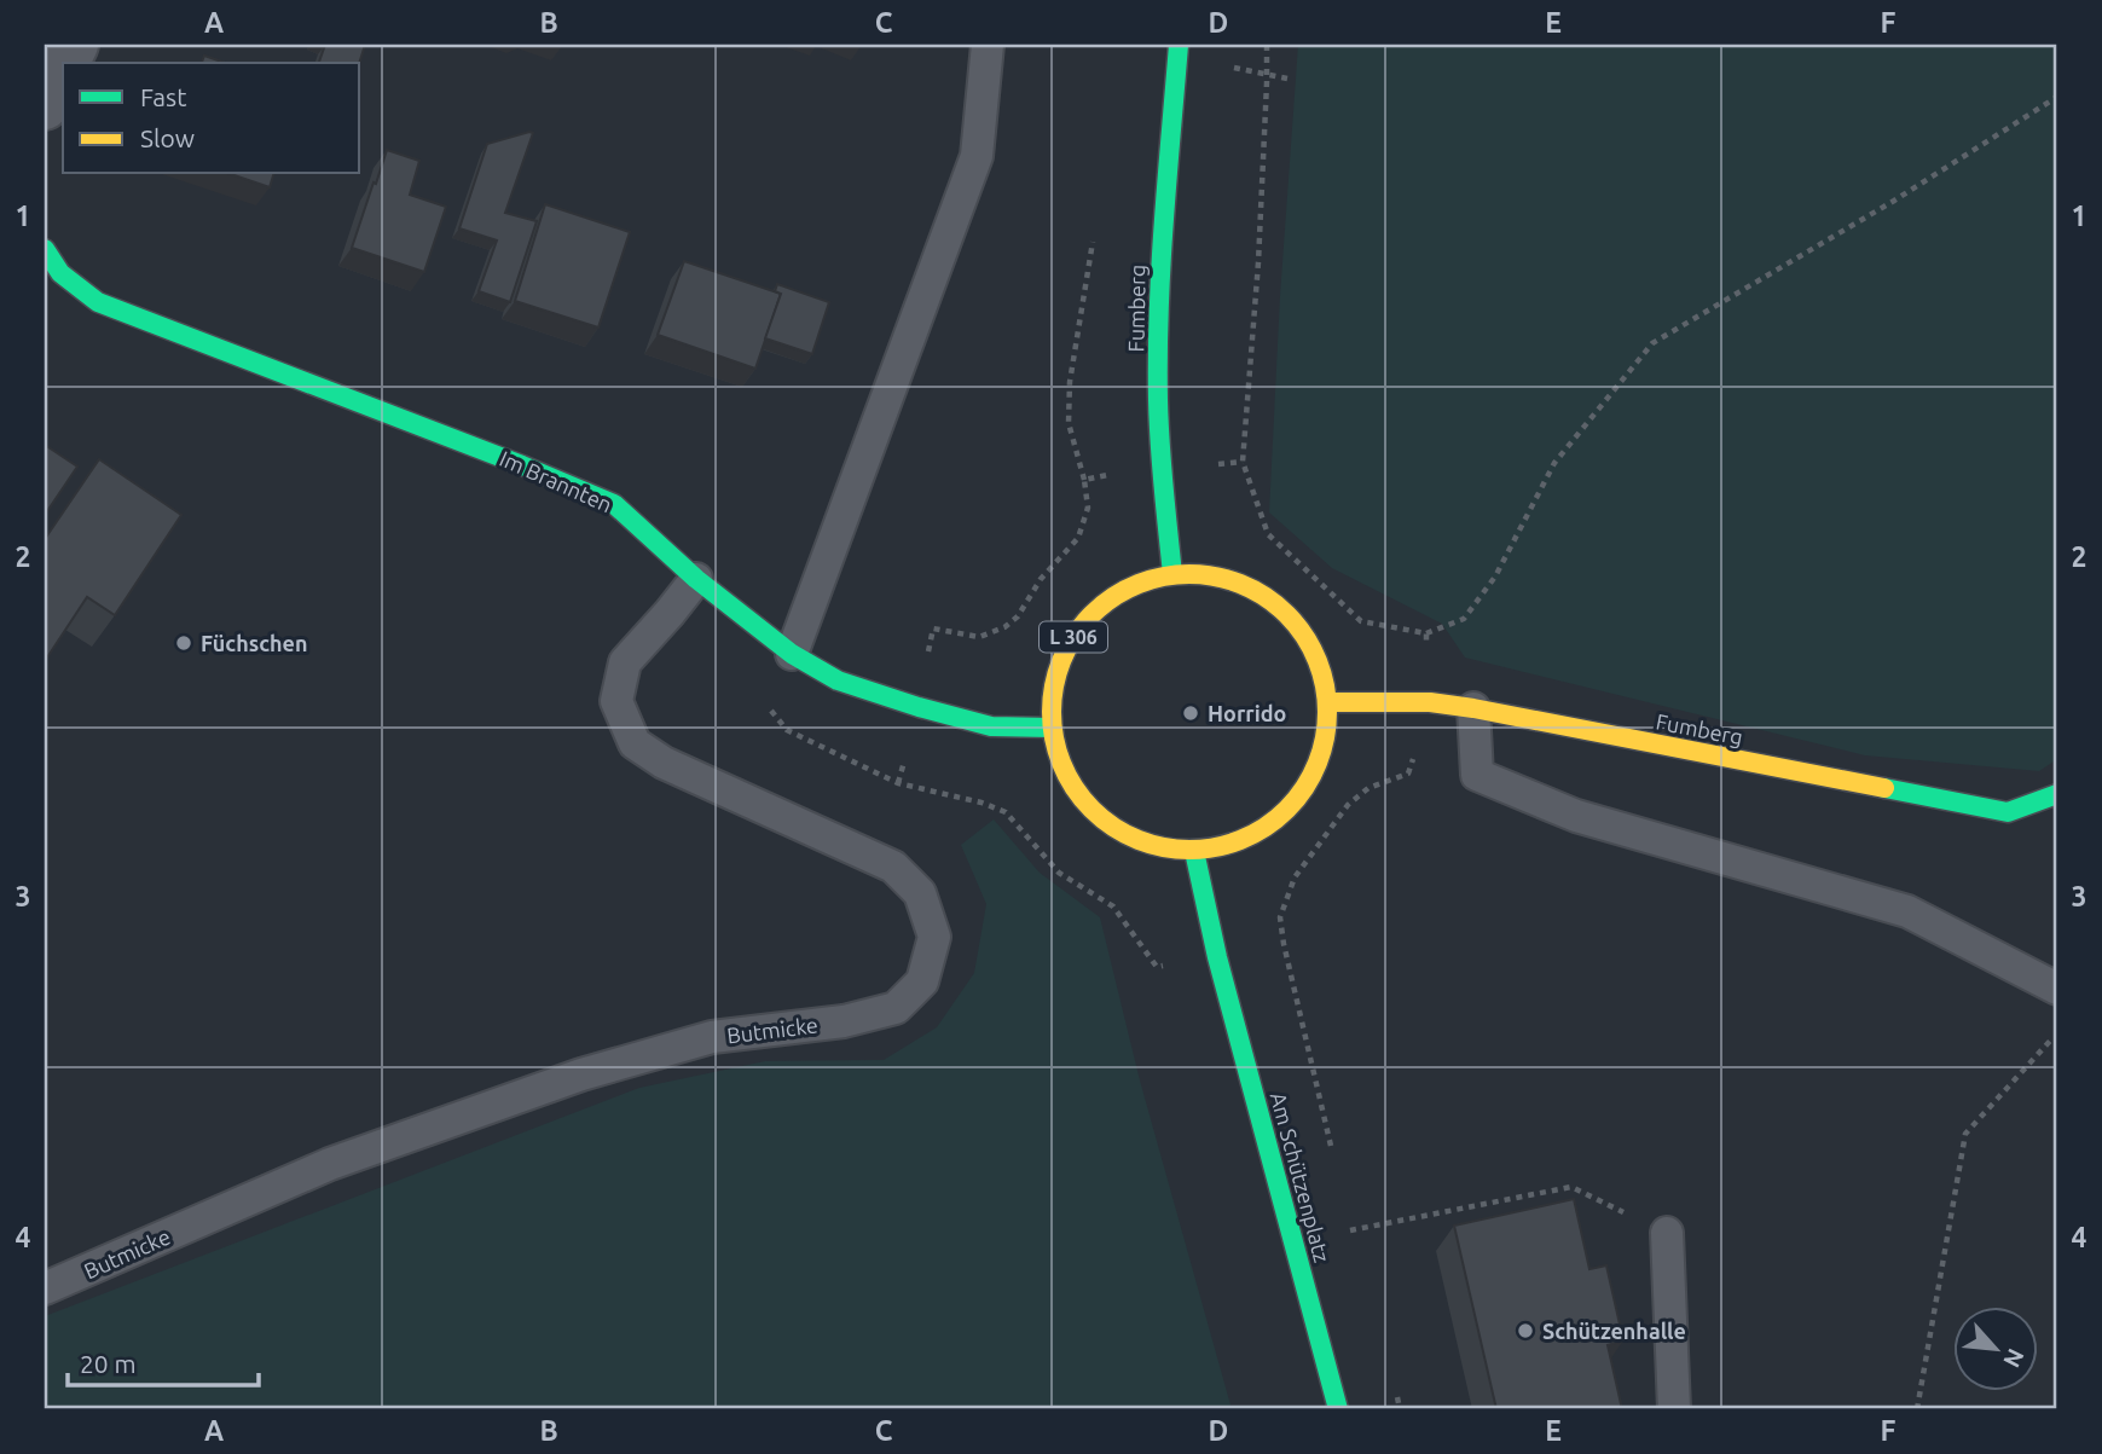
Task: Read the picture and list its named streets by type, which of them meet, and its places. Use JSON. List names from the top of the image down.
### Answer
{
  "streets": {
    "main road": [
      "Fumberg",
      "Im Brannten",
      "L 306",
      "Am Schützenplatz"
    ],
    "lane": ["Butmicke"]
  },
  "crossings": [
    ["Fumberg", "Im Brannten"],
    ["Fumberg", "L 306"],
    ["Fumberg", "Am Schützenplatz"],
    ["Im Brannten", "L 306"],
    ["Im Brannten", "Butmicke"],
    ["Im Brannten", "Am Schützenplatz"],
    ["L 306", "Am Schützenplatz"]
  ],
  "places": ["Füchschen", "Horrido", "Schützenhalle"],
  "legend": ["Fast", "Slow"],
  "scale_bar": "20 m",
  "north": "bottom right",
  "grid": {
    "columns": [
      "A",
      "B",
      "C",
      "D",
      "E",
      "F"
    ],
    "rows": [
      "1",
      "2",
      "3",
      "4"
    ]
  }
}
